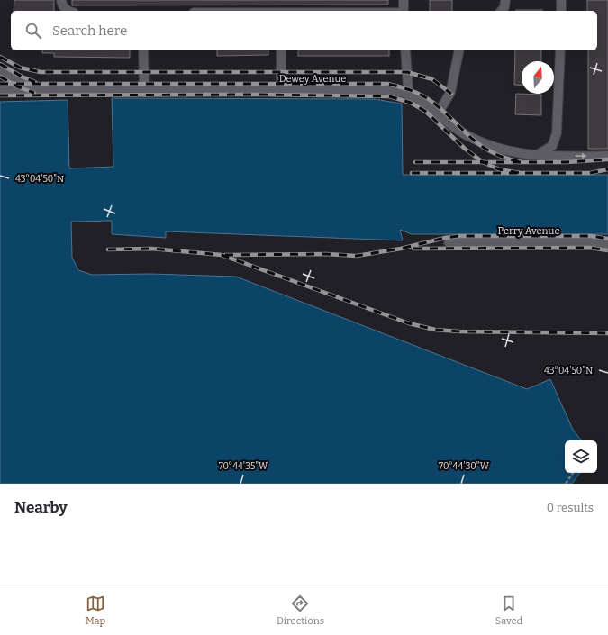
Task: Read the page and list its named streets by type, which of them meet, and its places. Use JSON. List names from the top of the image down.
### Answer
{
  "streets": {
    "street": ["Dewey Avenue", "Perry Avenue"]
  },
  "north": "top",
  "page": {
    "search": "Search here",
    "heading": ["Nearby", "0 results"],
    "nav": ["Map", "Directions", "Saved"]
  },
  "coordinates": ["43°04'50\"N", "70°44'35\"W", "70°44'30\"W"]
}
